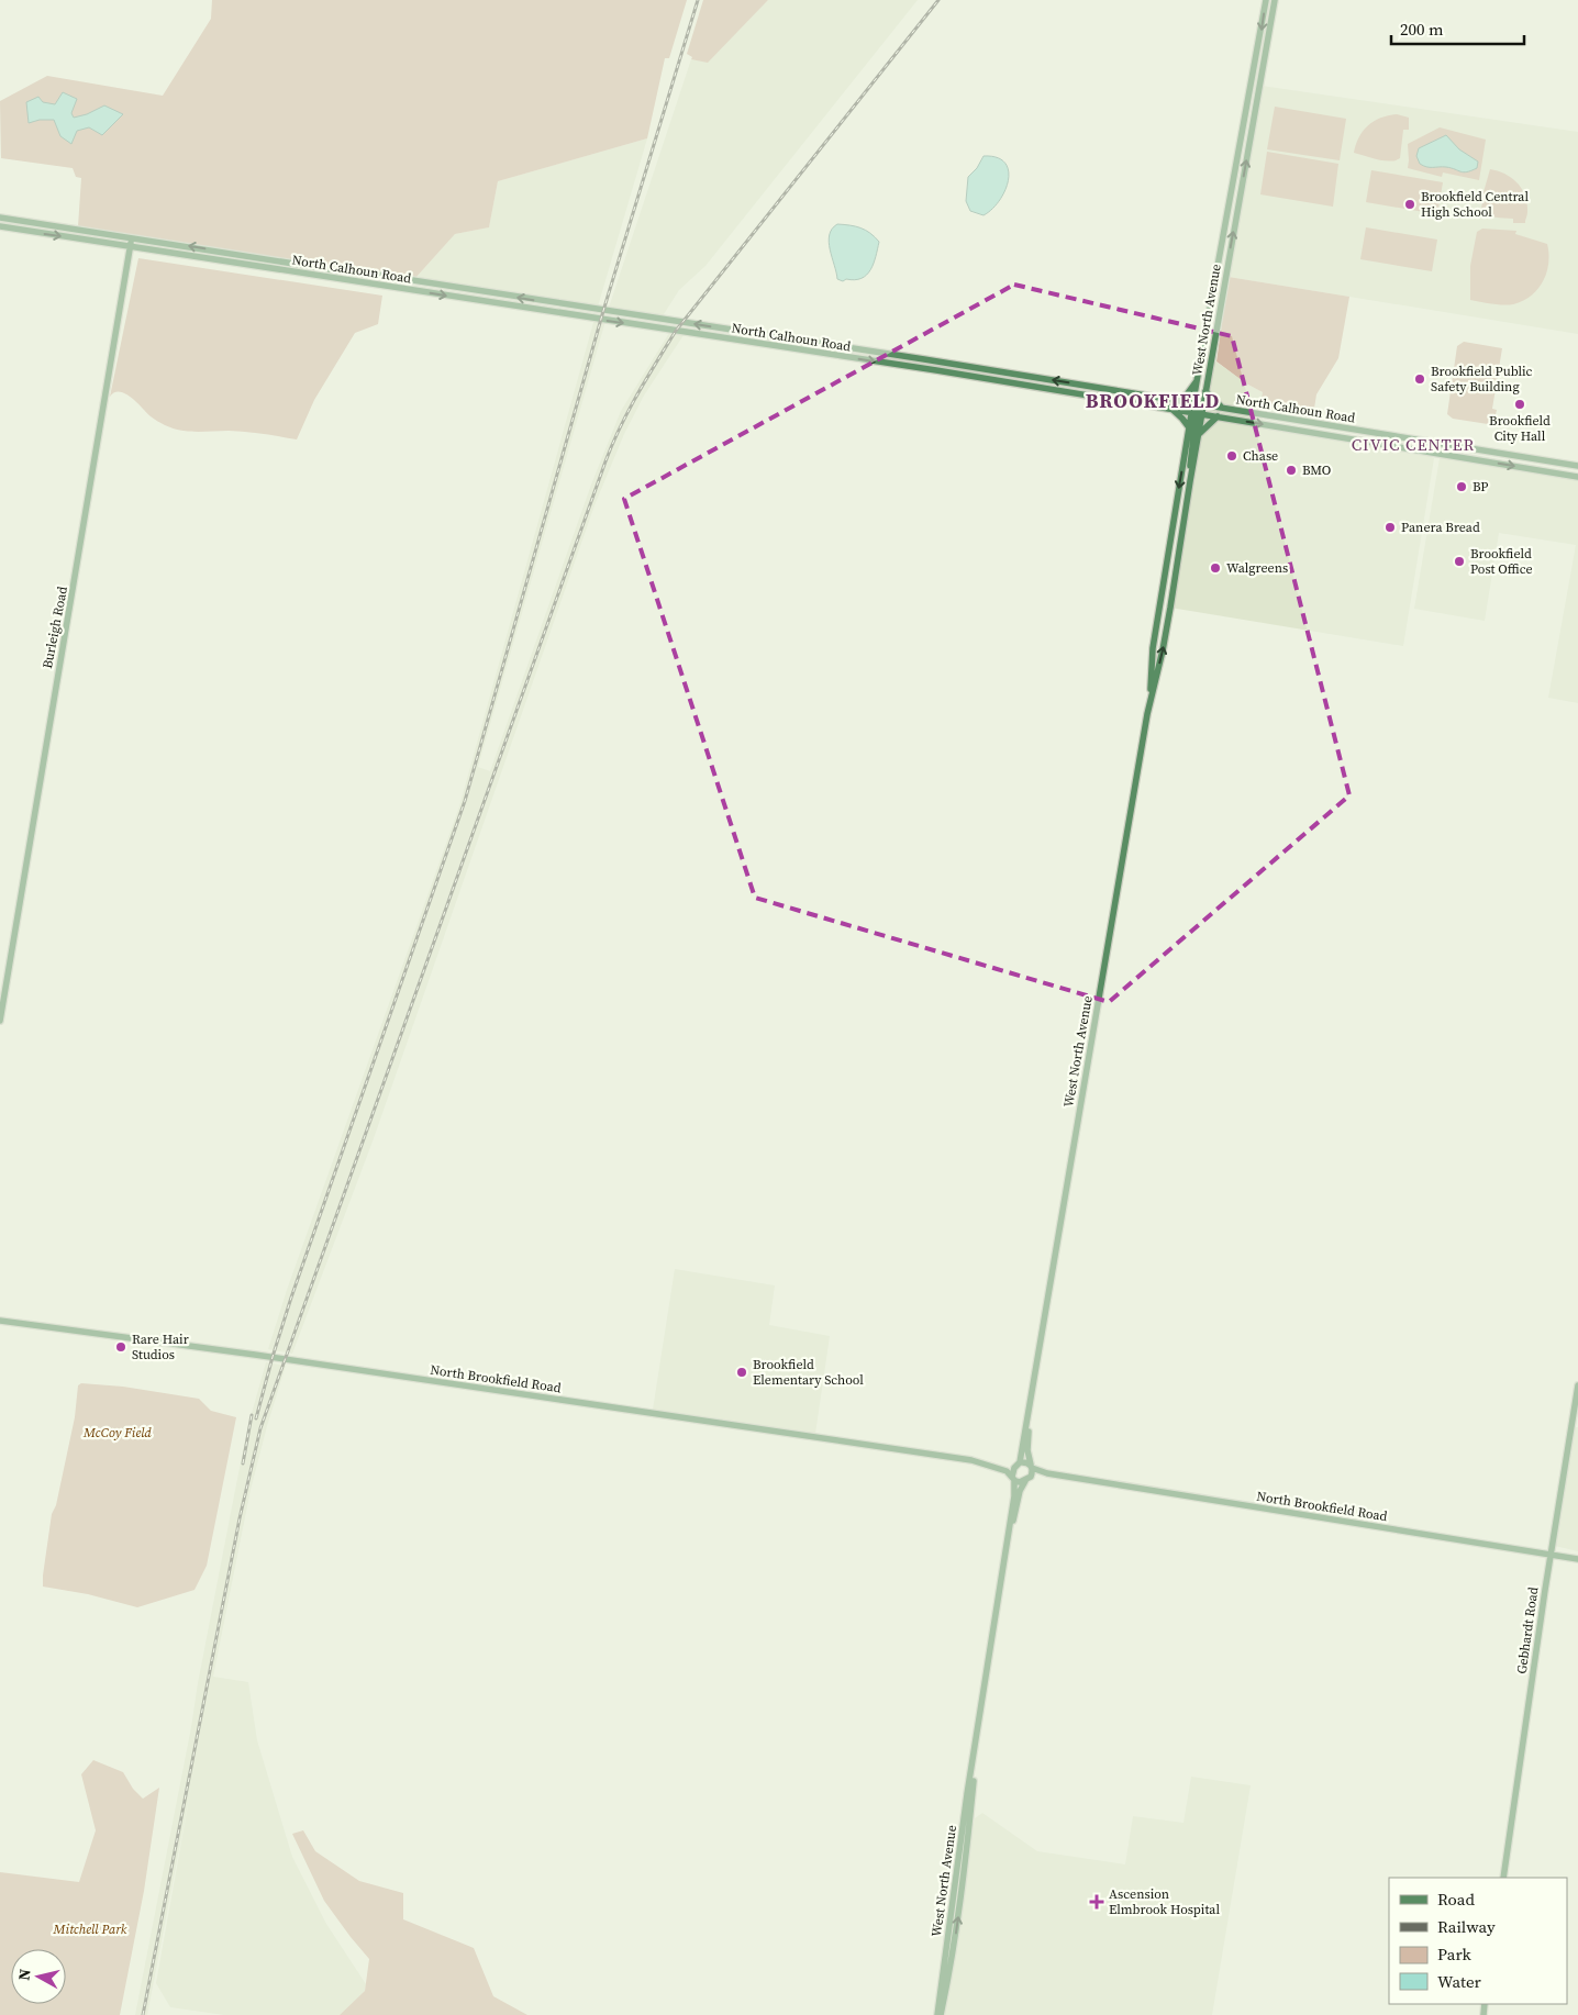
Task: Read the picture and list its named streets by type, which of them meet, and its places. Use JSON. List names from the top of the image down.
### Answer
{
  "streets": {
    "main road": [
      "North Calhoun Road",
      "West North Avenue",
      "Burleigh Road",
      "North Brookfield Road",
      "Gebhardt Road"
    ]
  },
  "crossings": [
    ["North Calhoun Road", "West North Avenue"],
    ["North Calhoun Road", "Burleigh Road"],
    ["West North Avenue", "North Brookfield Road"],
    ["North Brookfield Road", "Gebhardt Road"]
  ],
  "districts": ["BROOKFIELD", "CIVIC CENTER"],
  "parks": ["McCoy Field", "Mitchell Park"],
  "places": {
    "other": [
      "Brookfield Central High School",
      "Brookfield Public Safety Building",
      "Brookfield City Hall",
      "Chase",
      "BMO",
      "BP",
      "Panera Bread",
      "Brookfield Post Office",
      "Walgreens",
      "Rare Hair Studios",
      "Brookfield Elementary School"
    ],
    "health": ["Ascension Elmbrook Hospital"]
  },
  "legend": [
    "Road",
    "Railway",
    "Park",
    "Water"
  ],
  "scale_bar": "200 m",
  "north": "left"
}
